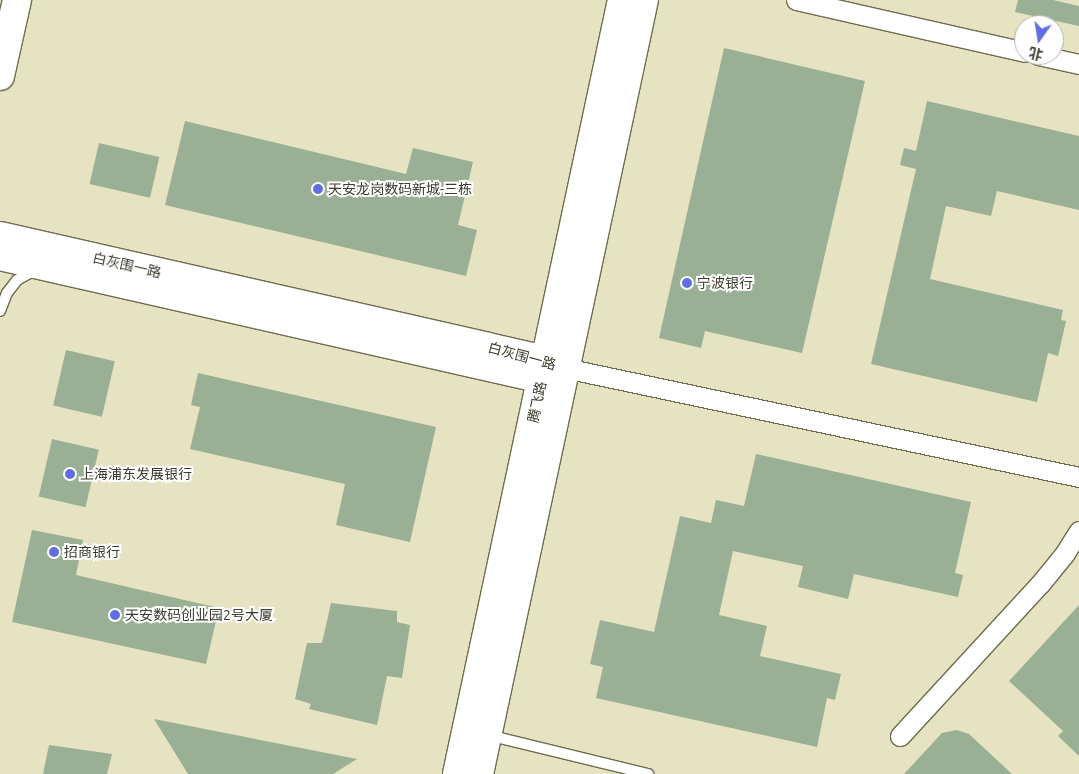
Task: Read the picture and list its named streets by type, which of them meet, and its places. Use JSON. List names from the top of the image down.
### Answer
{
  "streets": {
    "street": ["白灰围一路", "腾飞路"]
  },
  "crossings": [
    ["白灰围一路", "腾飞路"]
  ],
  "places": [
    "天安龙岗数码新城-三栋",
    "宁波银行",
    "上海浦东发展银行",
    "招商银行",
    "天安数码创业园2号大厦"
  ],
  "north": "bottom"
}
